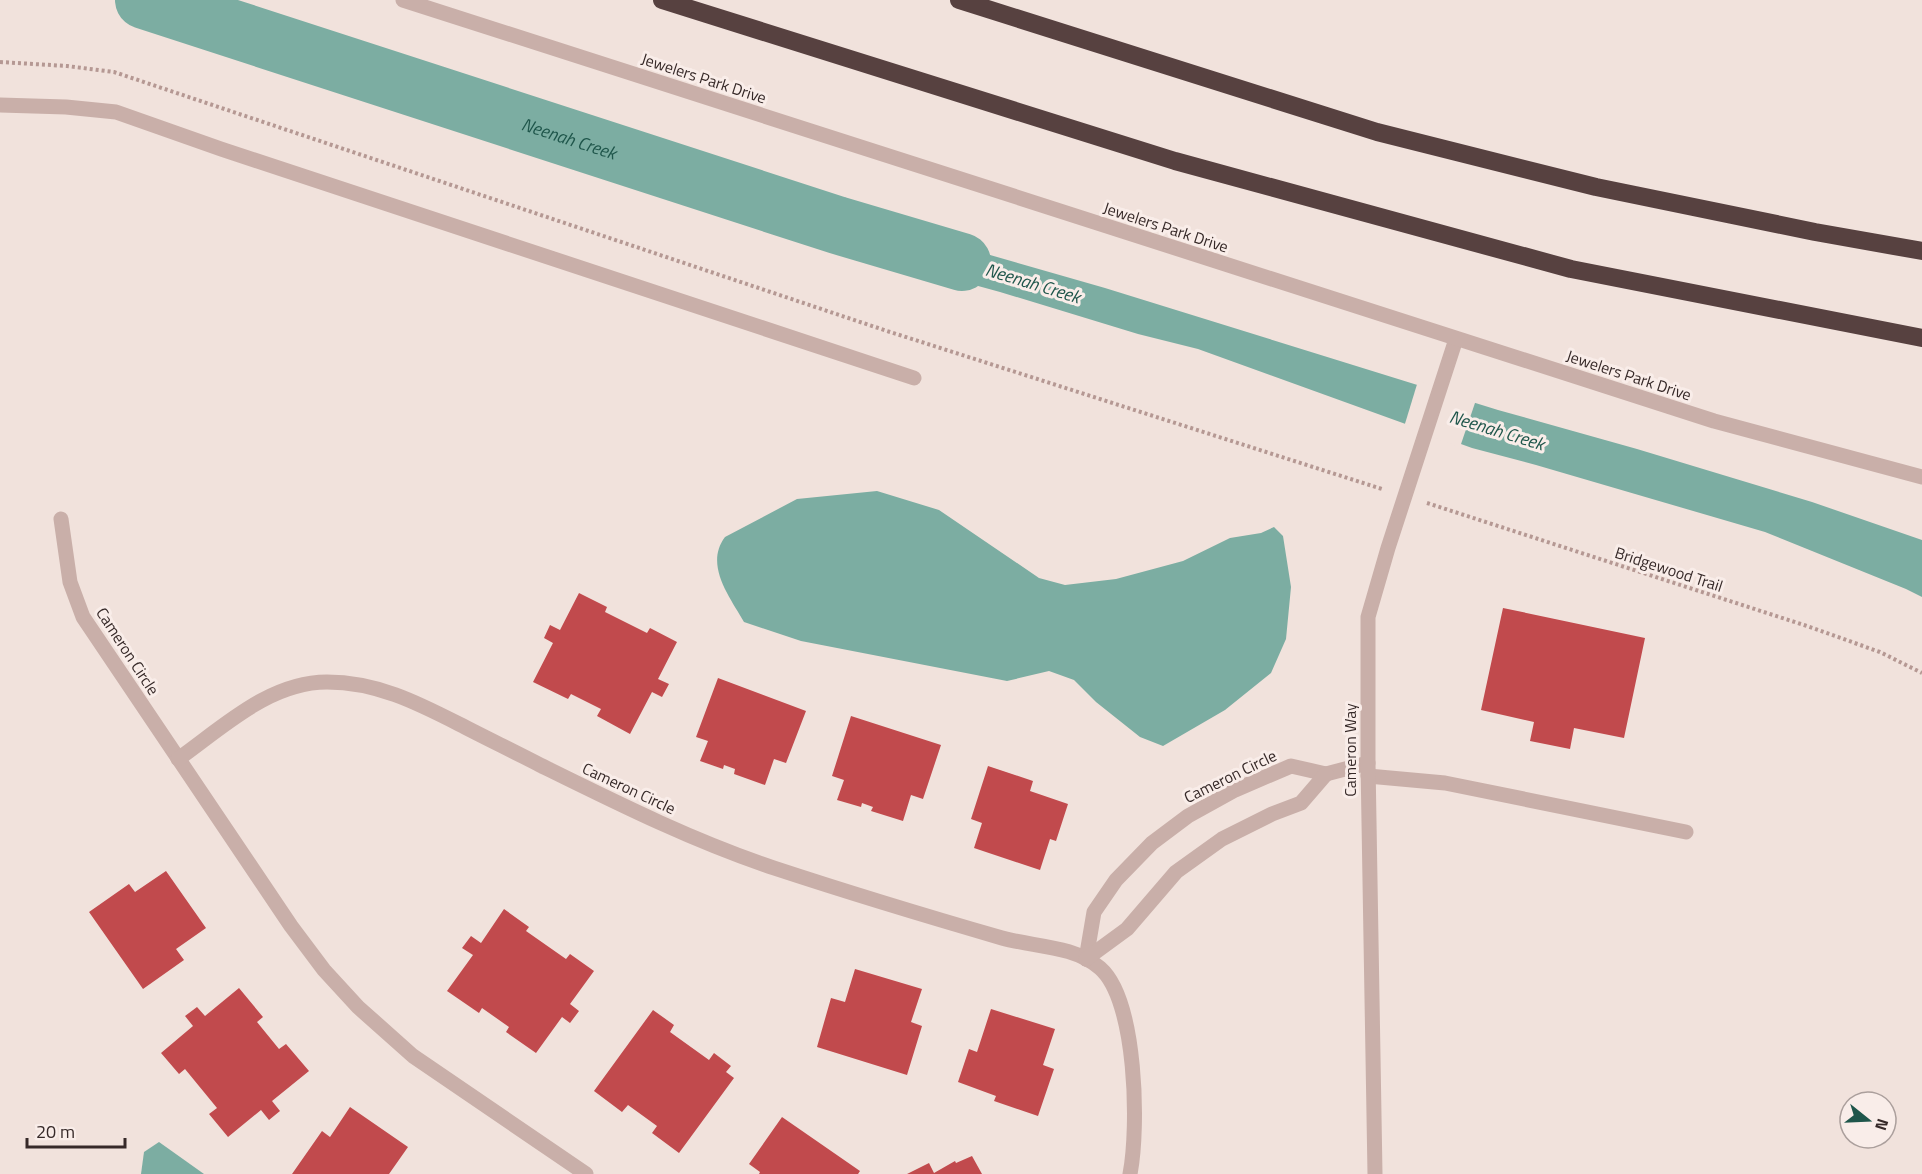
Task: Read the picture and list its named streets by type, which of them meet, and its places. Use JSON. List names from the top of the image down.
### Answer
{
  "streets": {
    "street": ["Jewelers Park Drive", "Cameron Circle", "Cameron Way"],
    "path": ["Bridgewood Trail"]
  },
  "crossings": [
    ["Jewelers Park Drive", "Cameron Way"],
    ["Bridgewood Trail", "Cameron Way"],
    ["Cameron Circle", "Cameron Way"]
  ],
  "water": ["Neenah Creek"],
  "scale_bar": "20 m",
  "north": "right"
}
